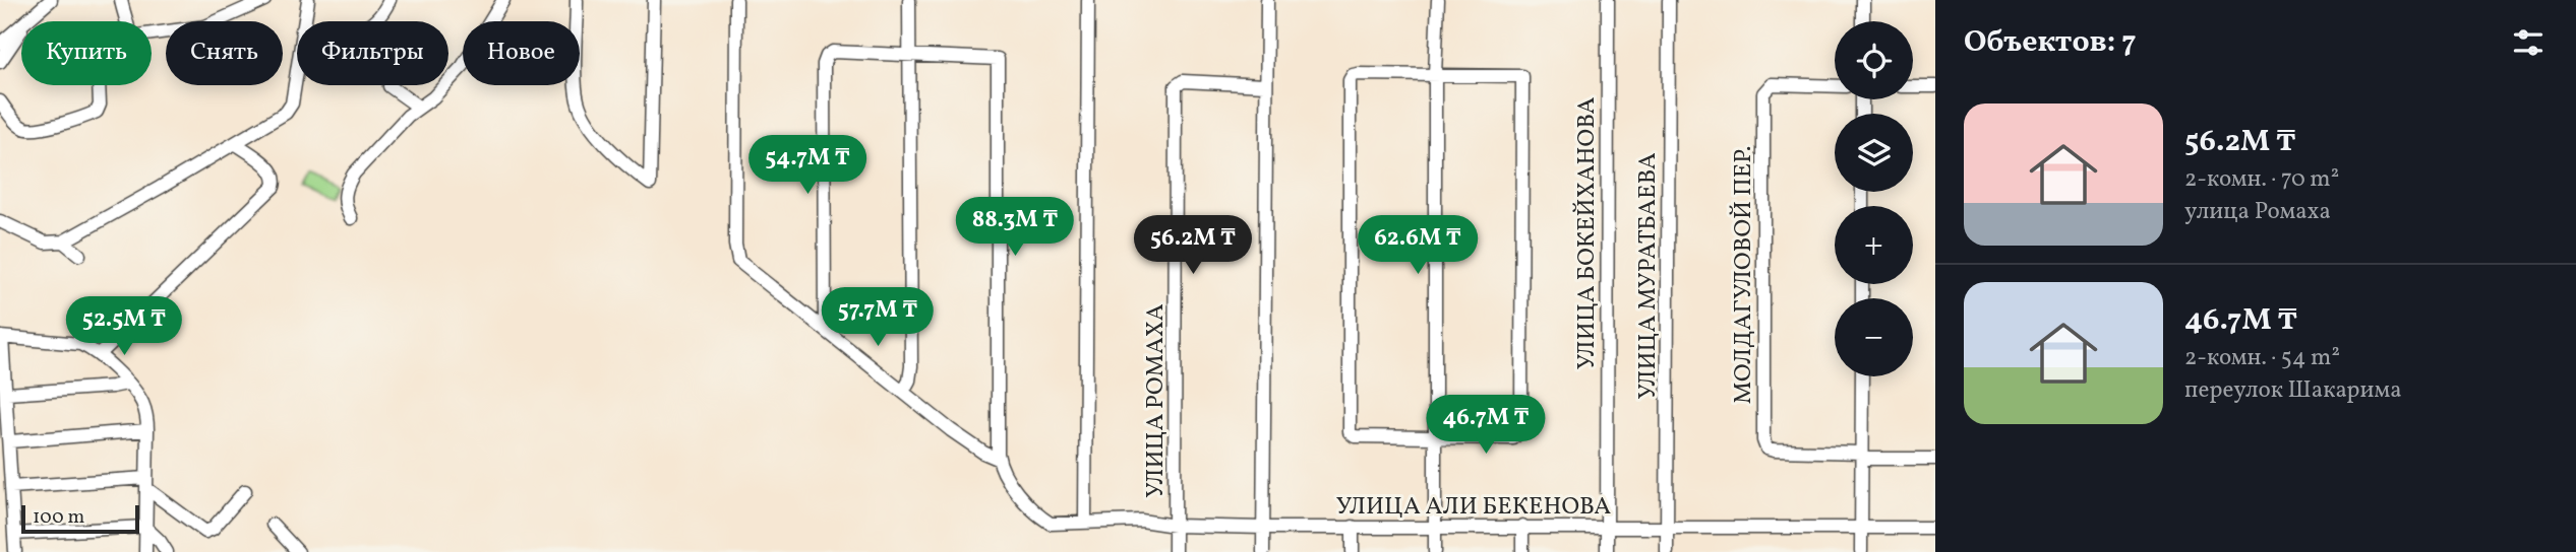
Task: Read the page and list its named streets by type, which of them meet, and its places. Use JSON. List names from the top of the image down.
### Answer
{
  "streets": {
    "street": [
      "УЛИЦА БОКЕЙХАНОВА",
      "МОЛДАГУЛОВОЙ ПЕР.",
      "УЛИЦА МУРАТБАЕВА",
      "УЛИЦА РОМАХА",
      "УЛИЦА АЛИ БЕКЕНОВА"
    ]
  },
  "crossings": [
    ["УЛИЦА БОКЕЙХАНОВА", "УЛИЦА АЛИ БЕКЕНОВА"],
    ["УЛИЦА МУРАТБАЕВА", "УЛИЦА АЛИ БЕКЕНОВА"],
    ["УЛИЦА РОМАХА", "УЛИЦА АЛИ БЕКЕНОВА"]
  ],
  "scale_bar": "100 m",
  "page": {
    "heading": "Объектов: 7",
    "map_buttons": ["+", "−"],
    "chip": [
      "Купить",
      "Снять",
      "Фильтры",
      "Новое"
    ],
    "list": [
      {
        "name": "56.2M ₸",
        "note": "2-комн. · 70 m² · улица Ромаха"
      },
      {
        "name": "46.7M ₸",
        "note": "2-комн. · 54 m² · переулок Шакарима"
      }
    ],
    "price": [
      "54.7M ₸",
      "88.3M ₸",
      "56.2M ₸",
      "62.6M ₸",
      "57.7M ₸",
      "52.5M ₸",
      "46.7M ₸"
    ],
    "scale": "100 m"
  }
}
